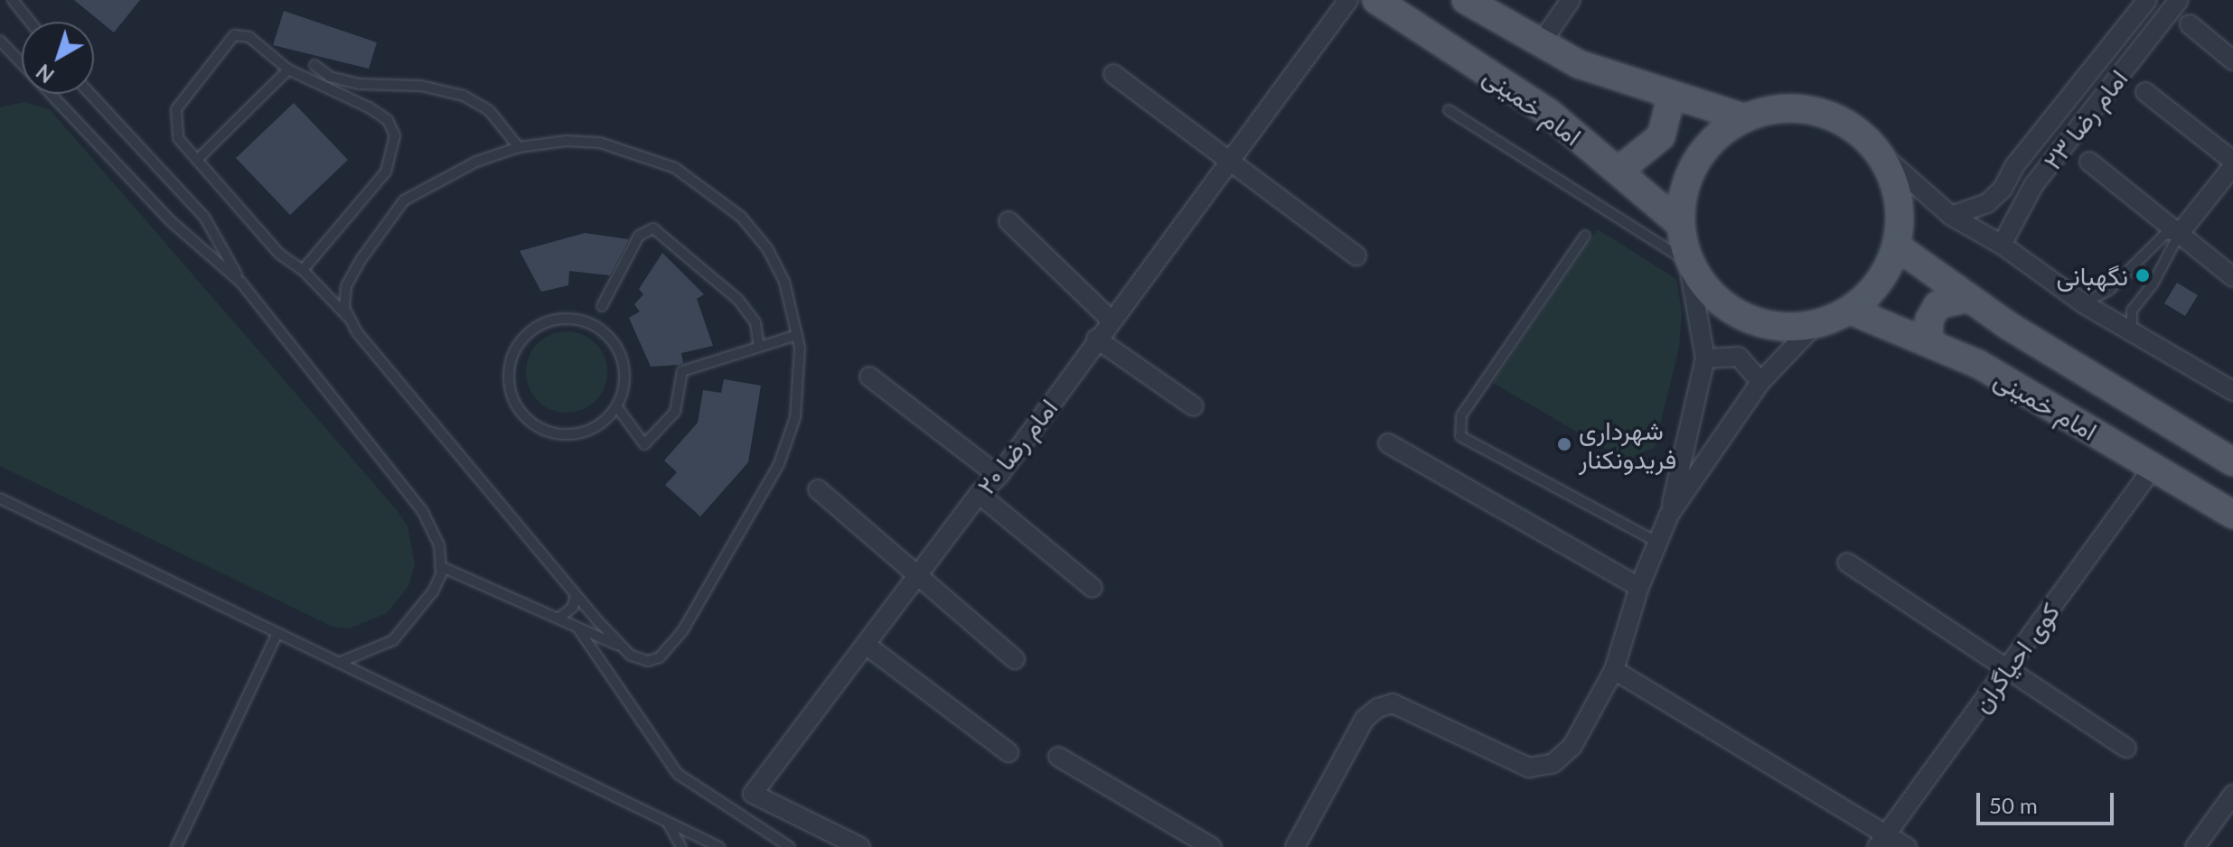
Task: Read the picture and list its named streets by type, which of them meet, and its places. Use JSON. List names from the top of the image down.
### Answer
{
  "streets": {
    "main road": ["امام خمینی"],
    "street": ["امام رضا ۲۳", "امام رضا ۲۰", "کوی احیاگران"]
  },
  "crossings": [
    ["امام خمینی", "کوی احیاگران"]
  ],
  "places": ["نگهبانی", "شهرداری فریدونکنار"],
  "scale_bar": "50 m",
  "north": "bottom left"
}
